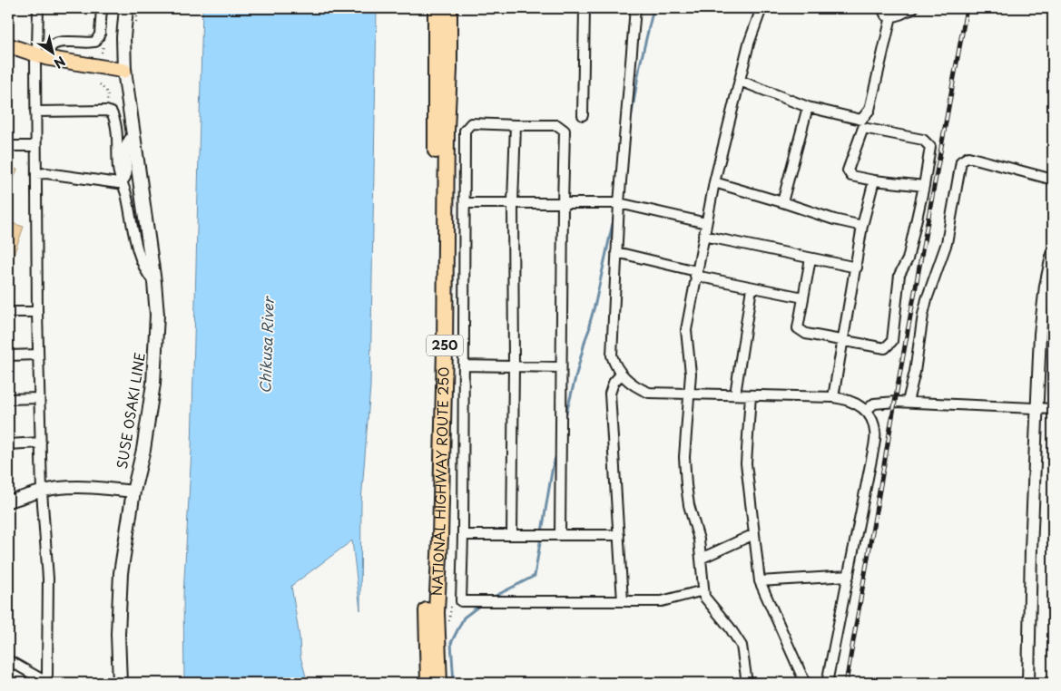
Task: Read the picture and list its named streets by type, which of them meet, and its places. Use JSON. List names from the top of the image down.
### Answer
{
  "streets": {
    "highway": ["250", "NATIONAL HIGHWAY ROUTE 250"],
    "main road": ["SUSE OSAKI LINE"]
  },
  "water": ["Chikusa River"],
  "north": "bottom right"
}
